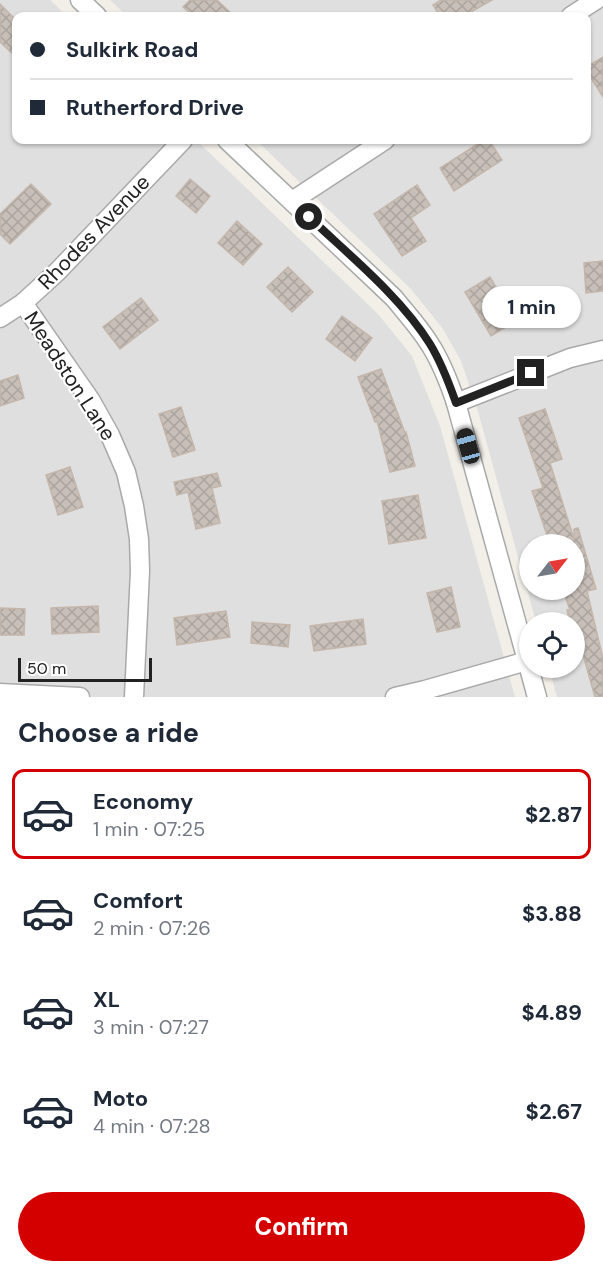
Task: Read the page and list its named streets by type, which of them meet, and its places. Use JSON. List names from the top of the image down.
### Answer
{
  "streets": {
    "street": ["Rhodes Avenue", "Meadston Lane"]
  },
  "crossings": [
    ["Rhodes Avenue", "Meadston Lane"]
  ],
  "scale_bar": "50 m",
  "north": "top right",
  "page": {
    "banner": ["Sulkirk Road", "Rutherford Drive"],
    "bubble": "1 min",
    "scale": "50 m",
    "heading": "Choose a ride",
    "list": [
      {
        "name": "Economy",
        "note": "1 min · 07:25",
        "value": "$2.87"
      },
      {
        "name": "Comfort",
        "note": "2 min · 07:26",
        "value": "$3.88"
      },
      {
        "name": "XL",
        "note": "3 min · 07:27",
        "value": "$4.89"
      },
      {
        "name": "Moto",
        "note": "4 min · 07:28",
        "value": "$2.67"
      }
    ],
    "buttons": "Confirm"
  }
}
